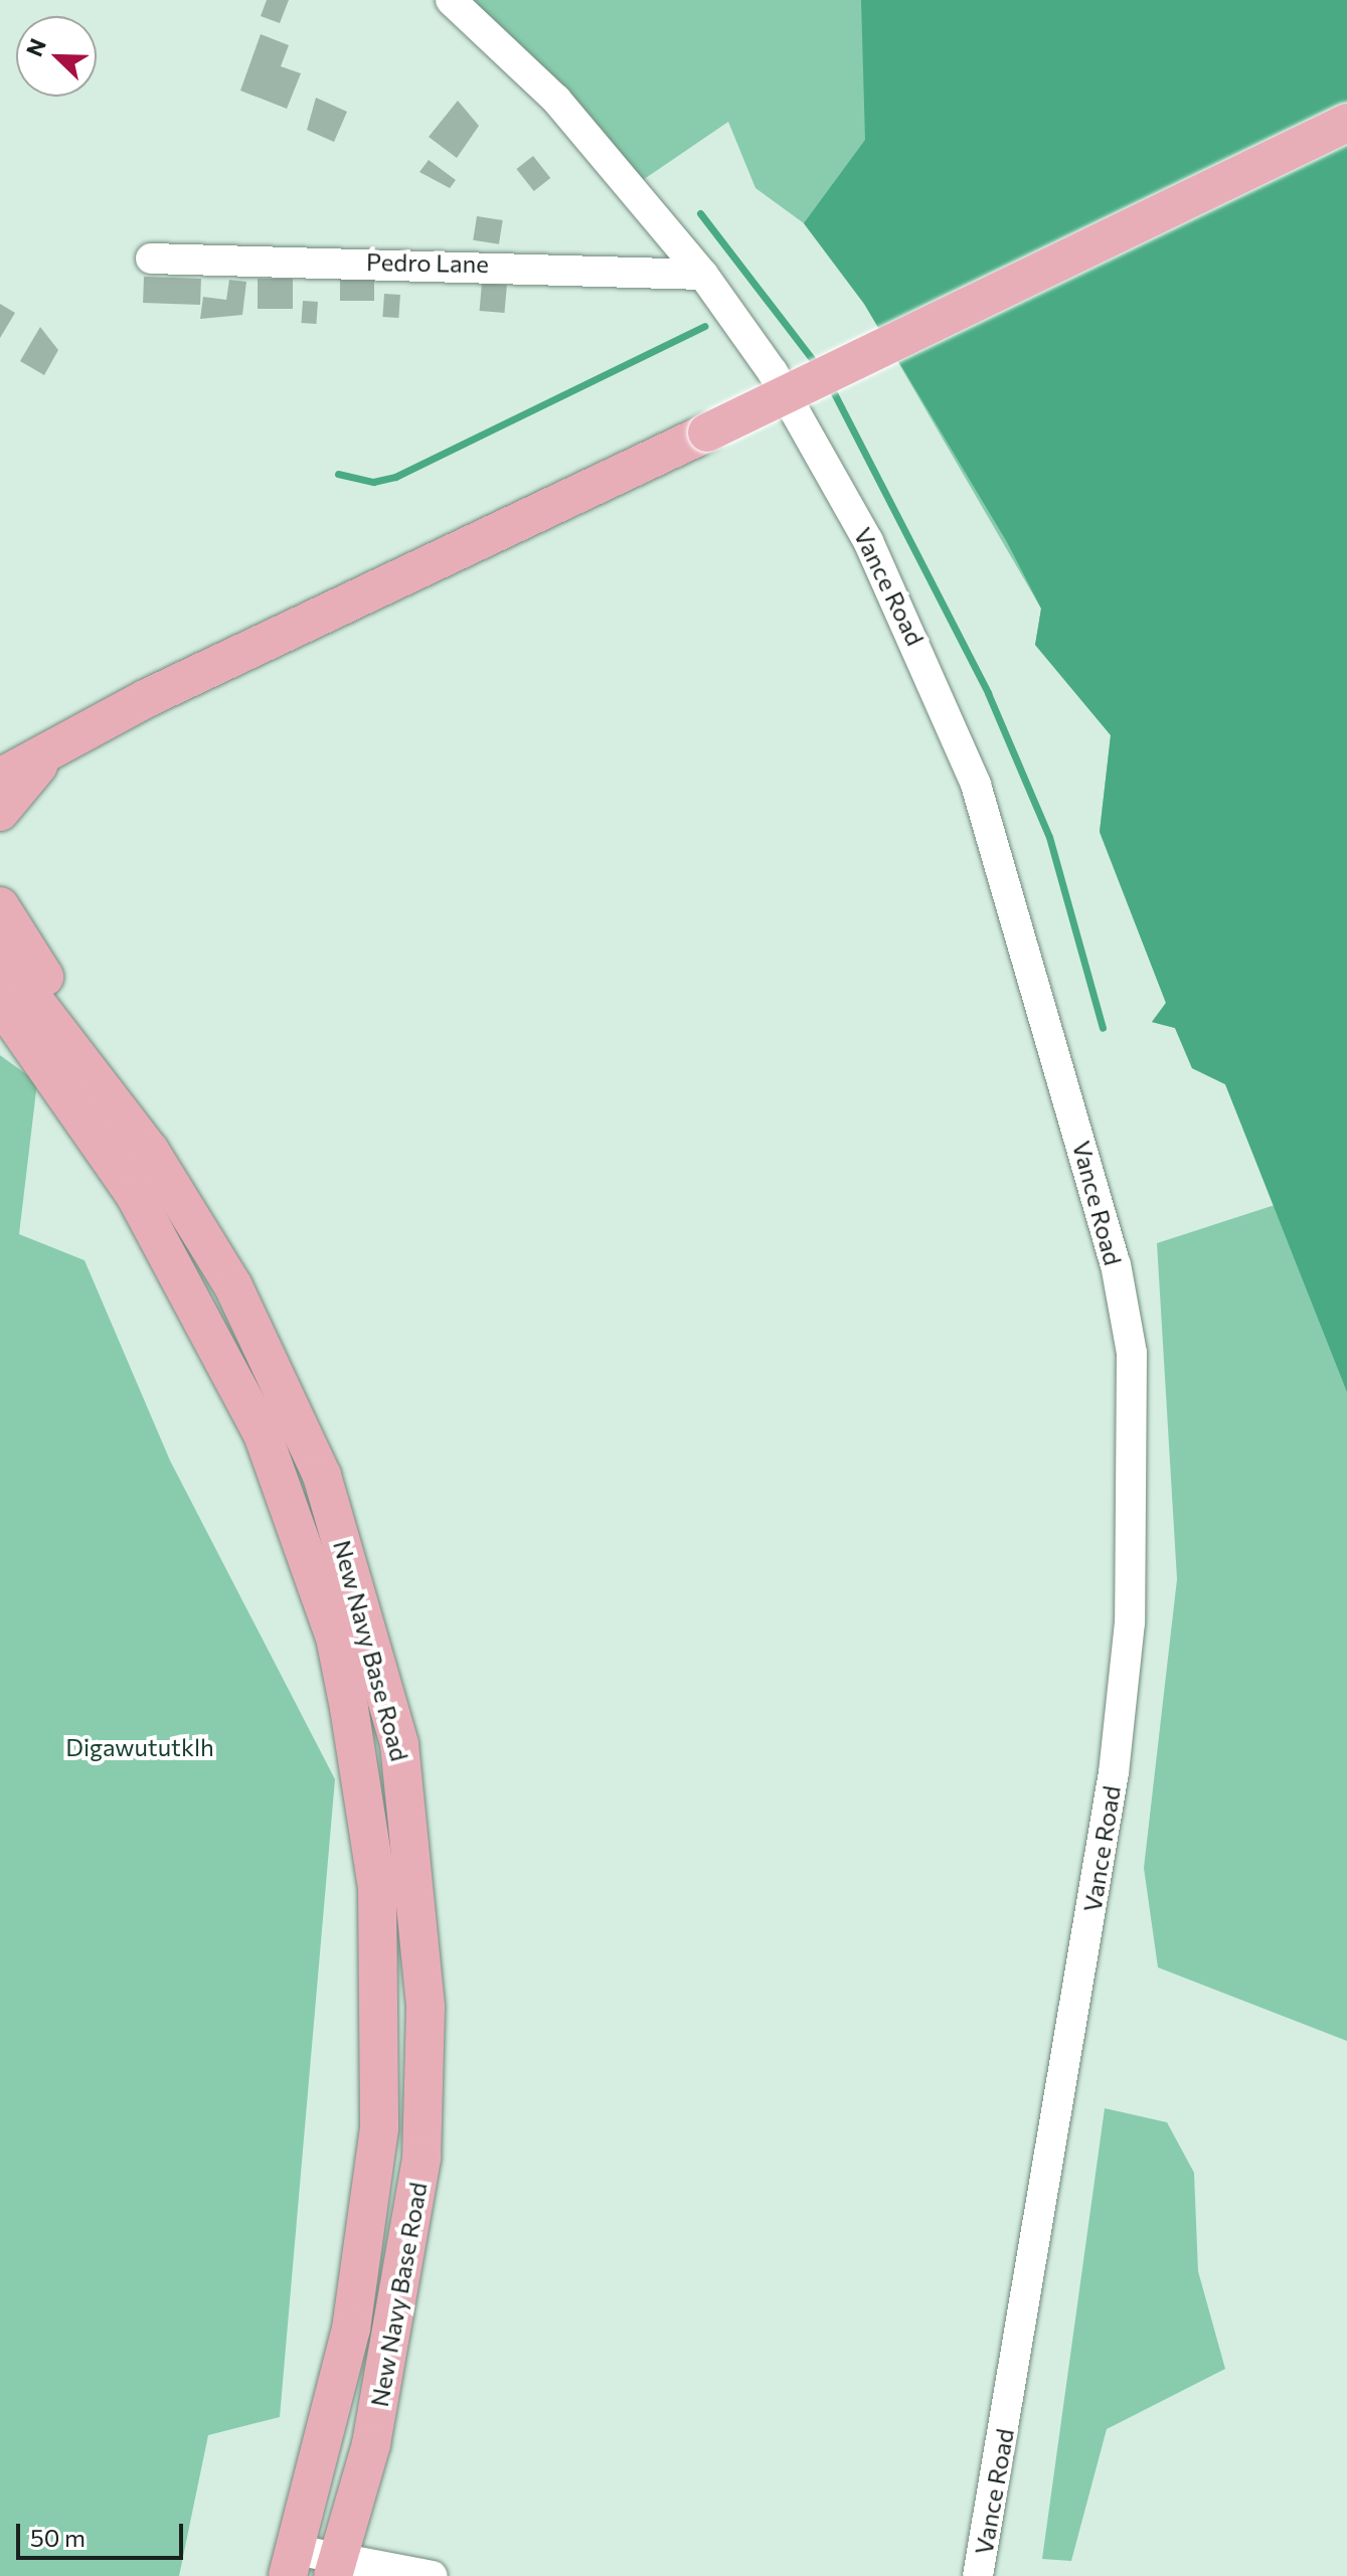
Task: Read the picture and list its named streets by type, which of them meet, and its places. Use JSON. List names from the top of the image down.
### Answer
{
  "streets": {
    "main road": ["New Navy Base Road"],
    "street": ["Pedro Lane", "Vance Road"]
  },
  "crossings": [
    ["Pedro Lane", "Vance Road"]
  ],
  "parks": ["Digawututklh"],
  "scale_bar": "50 m",
  "north": "top left"
}
